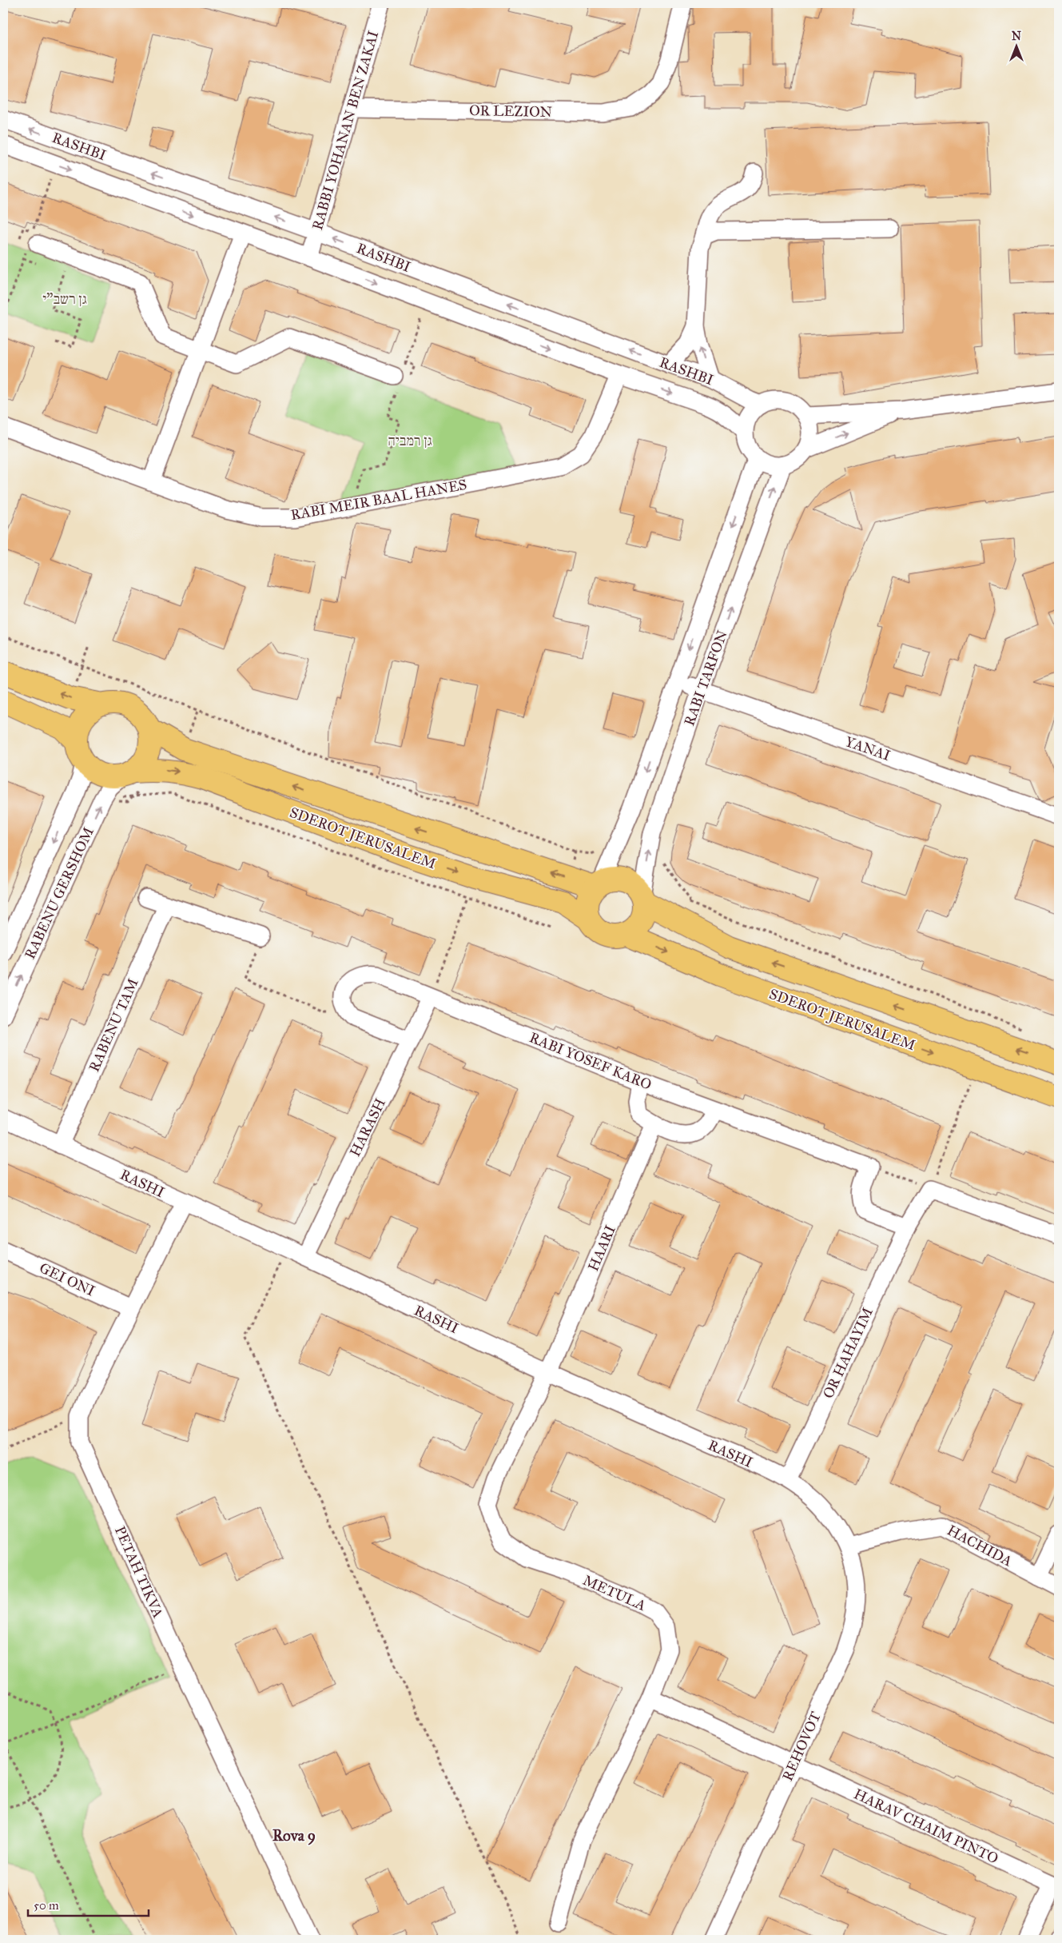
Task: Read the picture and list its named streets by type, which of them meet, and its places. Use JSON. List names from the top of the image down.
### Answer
{
  "streets": {
    "main road": ["SDEROT JERUSALEM"],
    "street": [
      "OR LEZION",
      "RABBI YOHANAN BEN ZAKAI",
      "RASHBI",
      "RABI MEIR BAAL HANES",
      "RABI TARFON",
      "YANAI",
      "RABENU GERSHOM",
      "RABENU TAM",
      "RABI YOSEF KARO",
      "HARASH",
      "RASHI",
      "HAARI",
      "GEI ONI",
      "OR HAHAYIM",
      "HACHIDA",
      "PETAH TIKVA",
      "METULA",
      "REHOVOT",
      "HARAV CHAIM PINTO"
    ]
  },
  "crossings": [
    ["OR LEZION", "RABBI YOHANAN BEN ZAKAI"],
    ["RABBI YOHANAN BEN ZAKAI", "RASHBI"],
    ["RASHBI", "RABI MEIR BAAL HANES"],
    ["RASHBI", "RABI TARFON"],
    ["RABI TARFON", "YANAI"],
    ["RABI TARFON", "SDEROT JERUSALEM"],
    ["SDEROT JERUSALEM", "RABENU GERSHOM"],
    ["RABENU TAM", "RASHI"],
    ["RABI YOSEF KARO", "HARASH"],
    ["HARASH", "RASHI"],
    ["RASHI", "HAARI"],
    ["RASHI", "OR HAHAYIM"],
    ["RASHI", "HACHIDA"],
    ["RASHI", "PETAH TIKVA"],
    ["RASHI", "METULA"],
    ["RASHI", "REHOVOT"],
    ["HAARI", "METULA"],
    ["GEI ONI", "PETAH TIKVA"],
    ["HACHIDA", "REHOVOT"],
    ["METULA", "HARAV CHAIM PINTO"],
    ["REHOVOT", "HARAV CHAIM PINTO"]
  ],
  "districts": ["Rova 9"],
  "parks": ["גן רשב\"י", "גן רמביה"],
  "scale_bar": "50 m",
  "north": "top"
}
